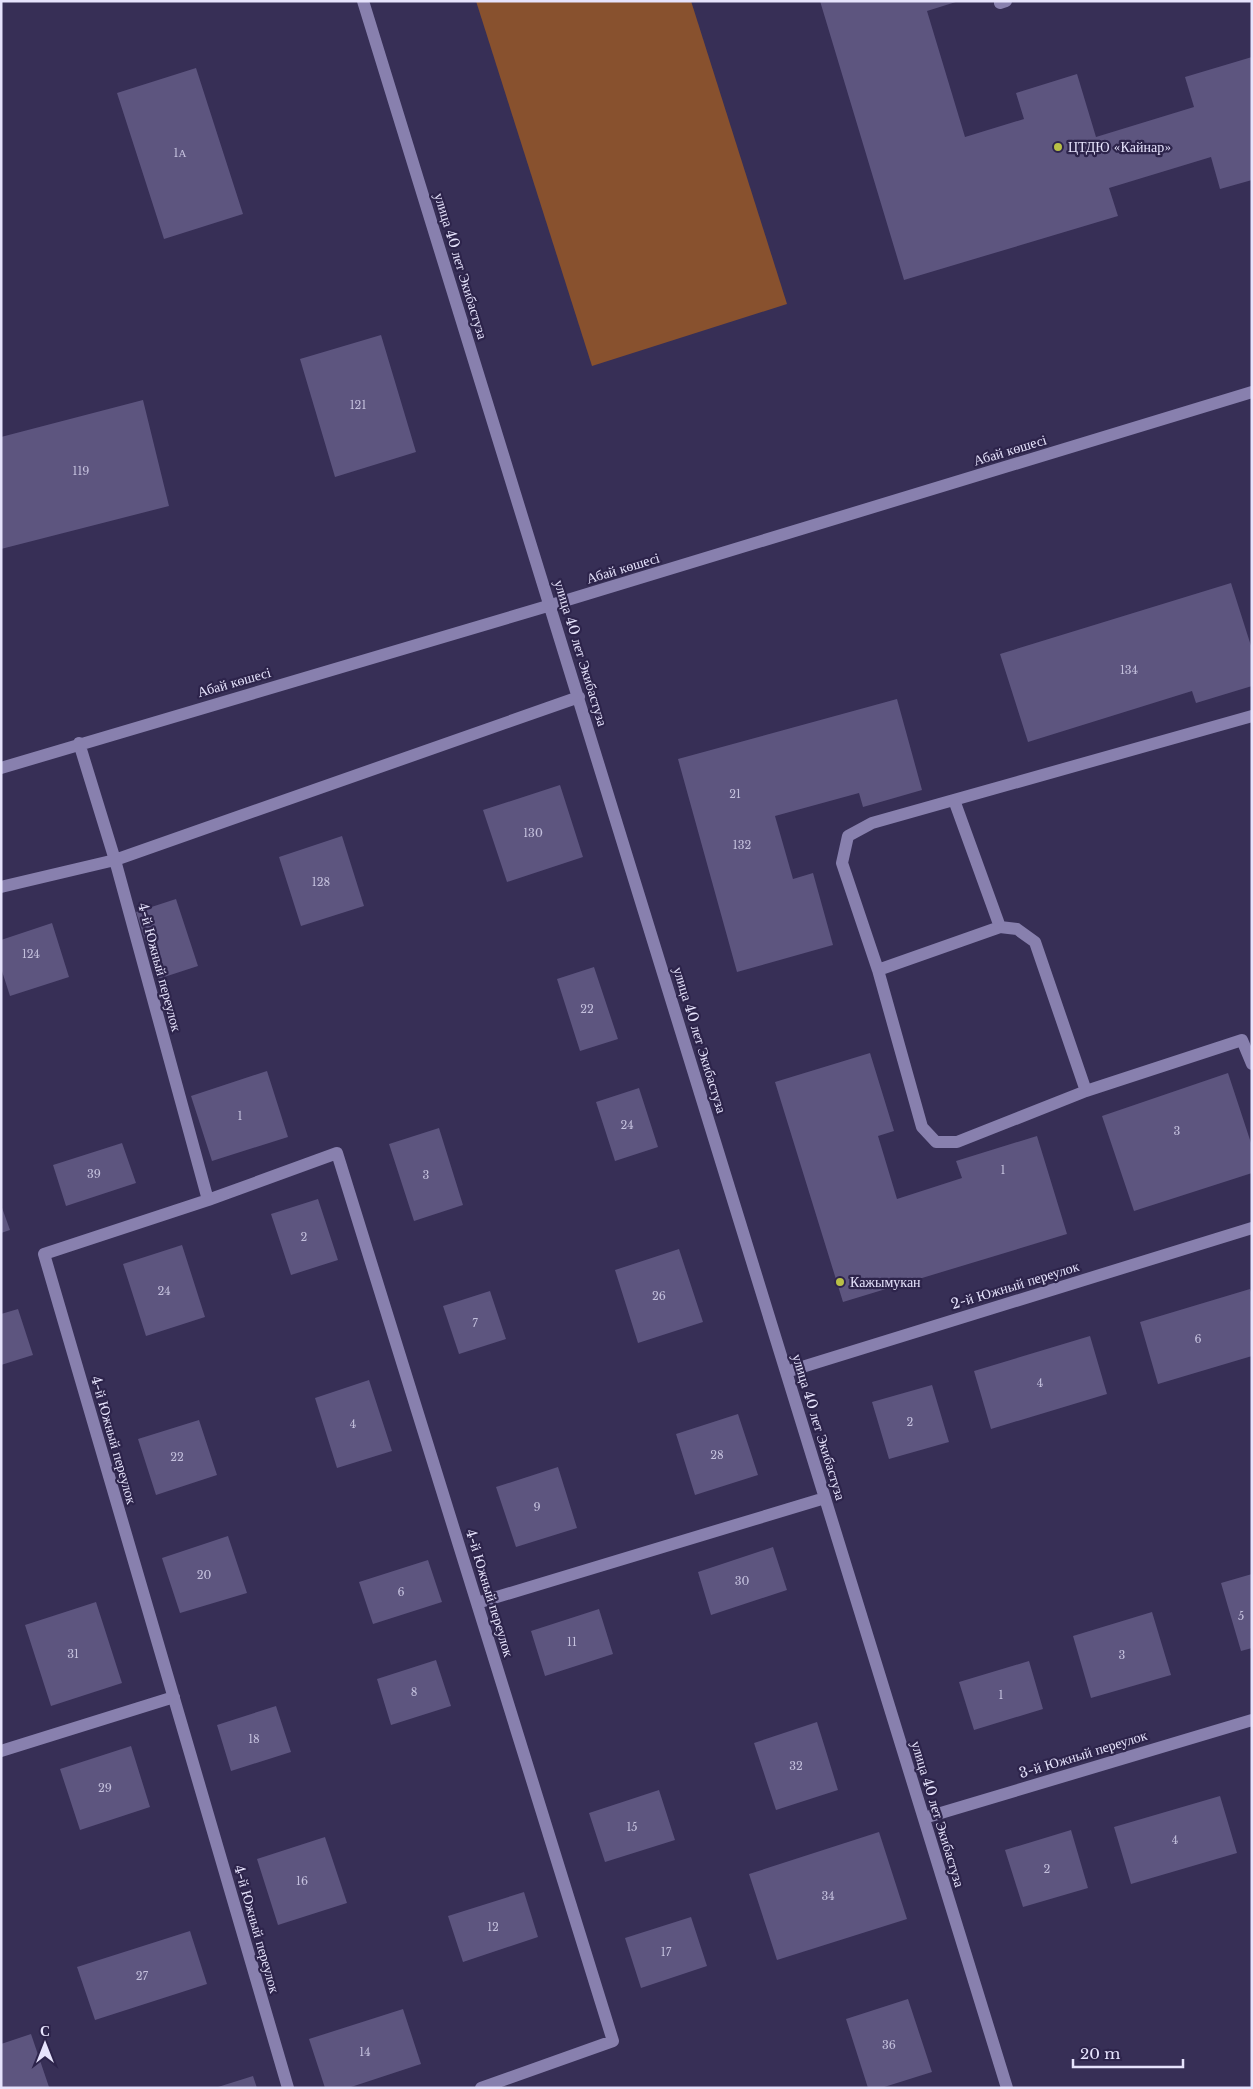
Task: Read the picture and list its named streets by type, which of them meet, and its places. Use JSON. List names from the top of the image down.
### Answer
{
  "streets": {
    "street": [
      "улица 40 лет Экибастуза",
      "Абай көшесі",
      "4-й Южный переулок",
      "2-й Южный переулок",
      "3-й Южный переулок"
    ]
  },
  "crossings": [
    ["улица 40 лет Экибастуза", "Абай көшесі"],
    ["улица 40 лет Экибастуза", "2-й Южный переулок"],
    ["улица 40 лет Экибастуза", "3-й Южный переулок"],
    ["Абай көшесі", "4-й Южный переулок"]
  ],
  "places": ["ЦТДЮ «Кайнар»", "Кажымукан"],
  "house_numbers": [
    "1А",
    "121",
    "119",
    "134",
    "21",
    "130",
    "132",
    "128",
    "124",
    "22",
    "1",
    "24",
    "3",
    "1",
    "39",
    "3",
    "2",
    "24",
    "26",
    "7",
    "6",
    "4",
    "2",
    "4",
    "28",
    "22",
    "9",
    "20",
    "30",
    "6",
    "5",
    "11",
    "31",
    "3",
    "8",
    "1",
    "18",
    "32",
    "29",
    "15",
    "4",
    "2",
    "16",
    "34",
    "12",
    "17",
    "27",
    "36",
    "14"
  ],
  "scale_bar": "20 m",
  "north": "top"
}
